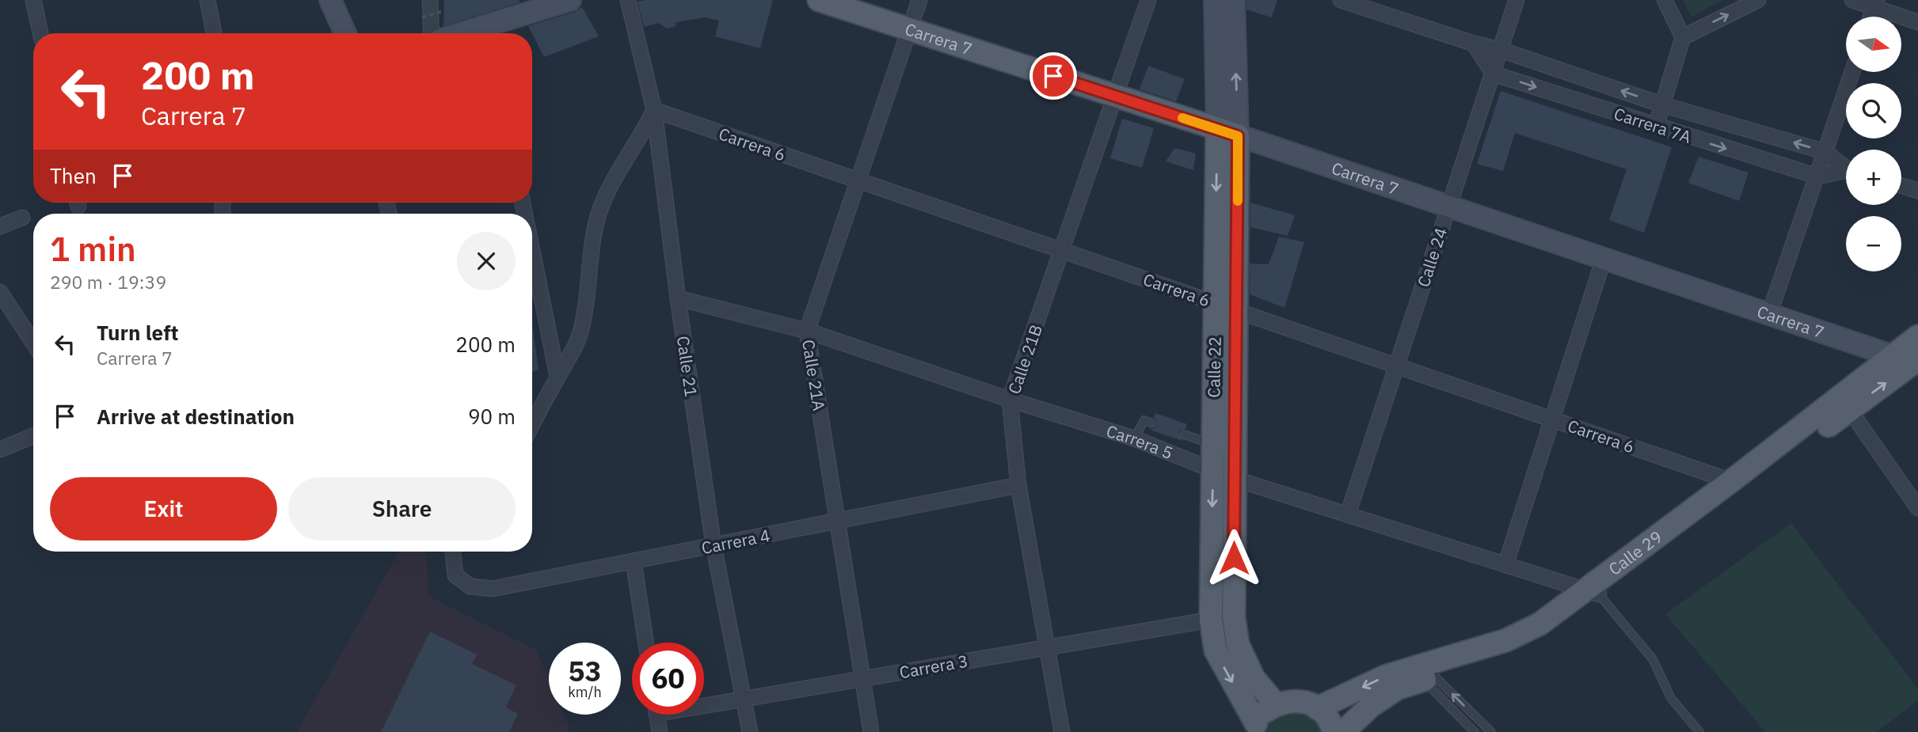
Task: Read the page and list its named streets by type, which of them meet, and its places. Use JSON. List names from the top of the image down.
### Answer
{
  "streets": {
    "main road": ["Carrera 7", "Calle 22", "Calle 29"],
    "street": [
      "Carrera 7A",
      "Carrera 6",
      "Calle 24",
      "Calle 21B",
      "Calle 21",
      "Calle 21A",
      "Carrera 5",
      "Carrera 4",
      "Carrera 3"
    ]
  },
  "crossings": [
    ["Carrera 7", "Calle 24"],
    ["Carrera 7", "Calle 21B"],
    ["Carrera 7", "Calle 22"],
    ["Carrera 7", "Calle 21A"],
    ["Carrera 7", "Calle 29"],
    ["Carrera 7A", "Calle 24"],
    ["Carrera 6", "Calle 24"],
    ["Carrera 6", "Calle 21B"],
    ["Carrera 6", "Calle 21"],
    ["Carrera 6", "Calle 22"],
    ["Carrera 6", "Calle 21A"],
    ["Carrera 6", "Calle 29"],
    ["Calle 24", "Carrera 5"],
    ["Calle 21B", "Carrera 5"],
    ["Calle 21B", "Carrera 4"],
    ["Calle 21B", "Carrera 3"],
    ["Calle 21", "Carrera 5"],
    ["Calle 21", "Carrera 4"],
    ["Calle 21", "Carrera 3"],
    ["Calle 22", "Carrera 5"],
    ["Calle 22", "Carrera 3"],
    ["Calle 21A", "Carrera 5"],
    ["Calle 21A", "Carrera 4"],
    ["Calle 21A", "Carrera 3"],
    ["Carrera 5", "Calle 29"]
  ],
  "north": "right",
  "page": {
    "map_buttons": ["+", "−"],
    "turn": ["200 m", "Carrera 7"],
    "then": "Then",
    "heading": ["1 min", "290 m · 19:39"],
    "list": [
      {
        "name": "Turn left",
        "note": "Carrera 7",
        "value": "200 m"
      },
      {
        "name": "Arrive at destination",
        "value": "90 m"
      }
    ],
    "buttons": ["Exit", "Share"],
    "speed": "53 km/h",
    "limit": "60"
  }
}
